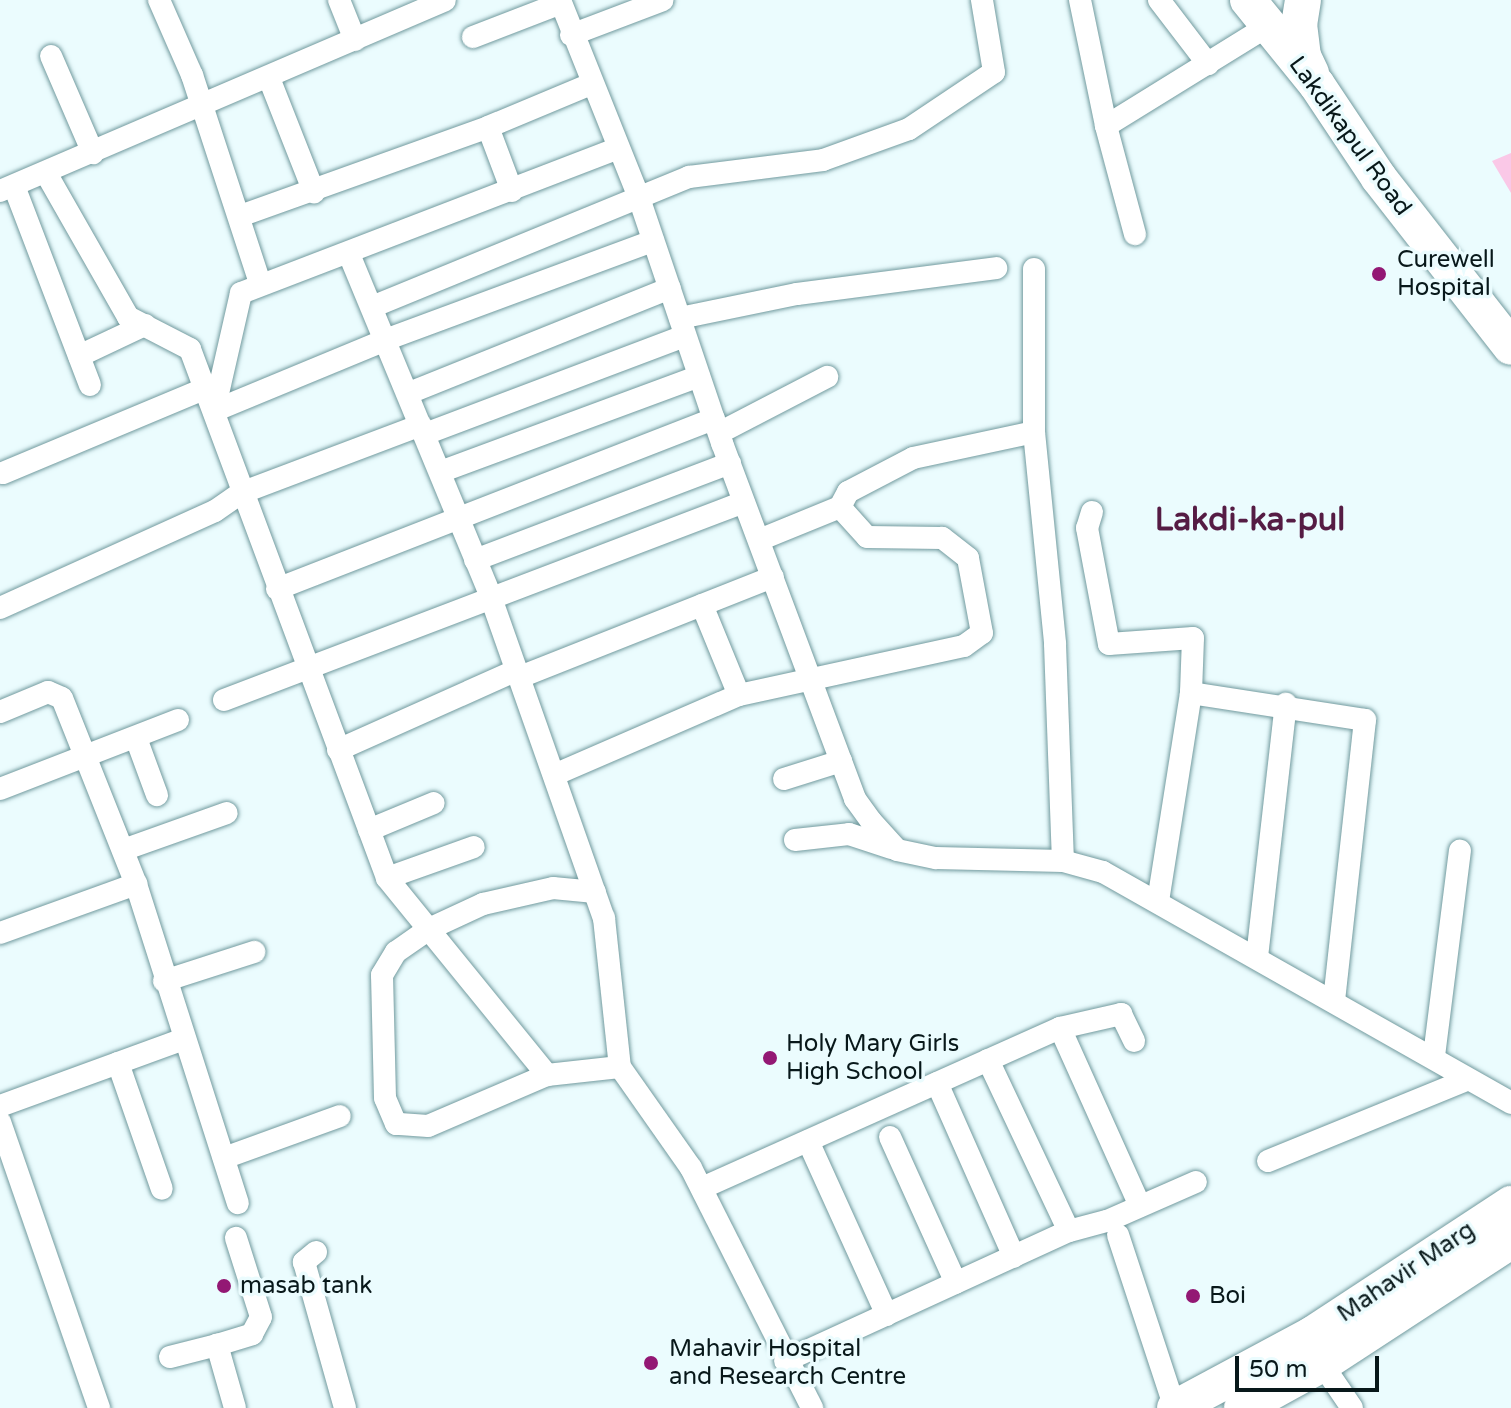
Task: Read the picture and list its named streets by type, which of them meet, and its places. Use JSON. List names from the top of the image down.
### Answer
{
  "streets": {
    "highway": ["Lakdikapul Road", "Mahavir Marg"]
  },
  "districts": ["Lakdi-ka-pul"],
  "places": [
    "Curewell Hospital",
    "Holy Mary Girls High School",
    "masab tank",
    "Boi",
    "Mahavir Hospital and Research Centre"
  ],
  "scale_bar": "50 m"
}
